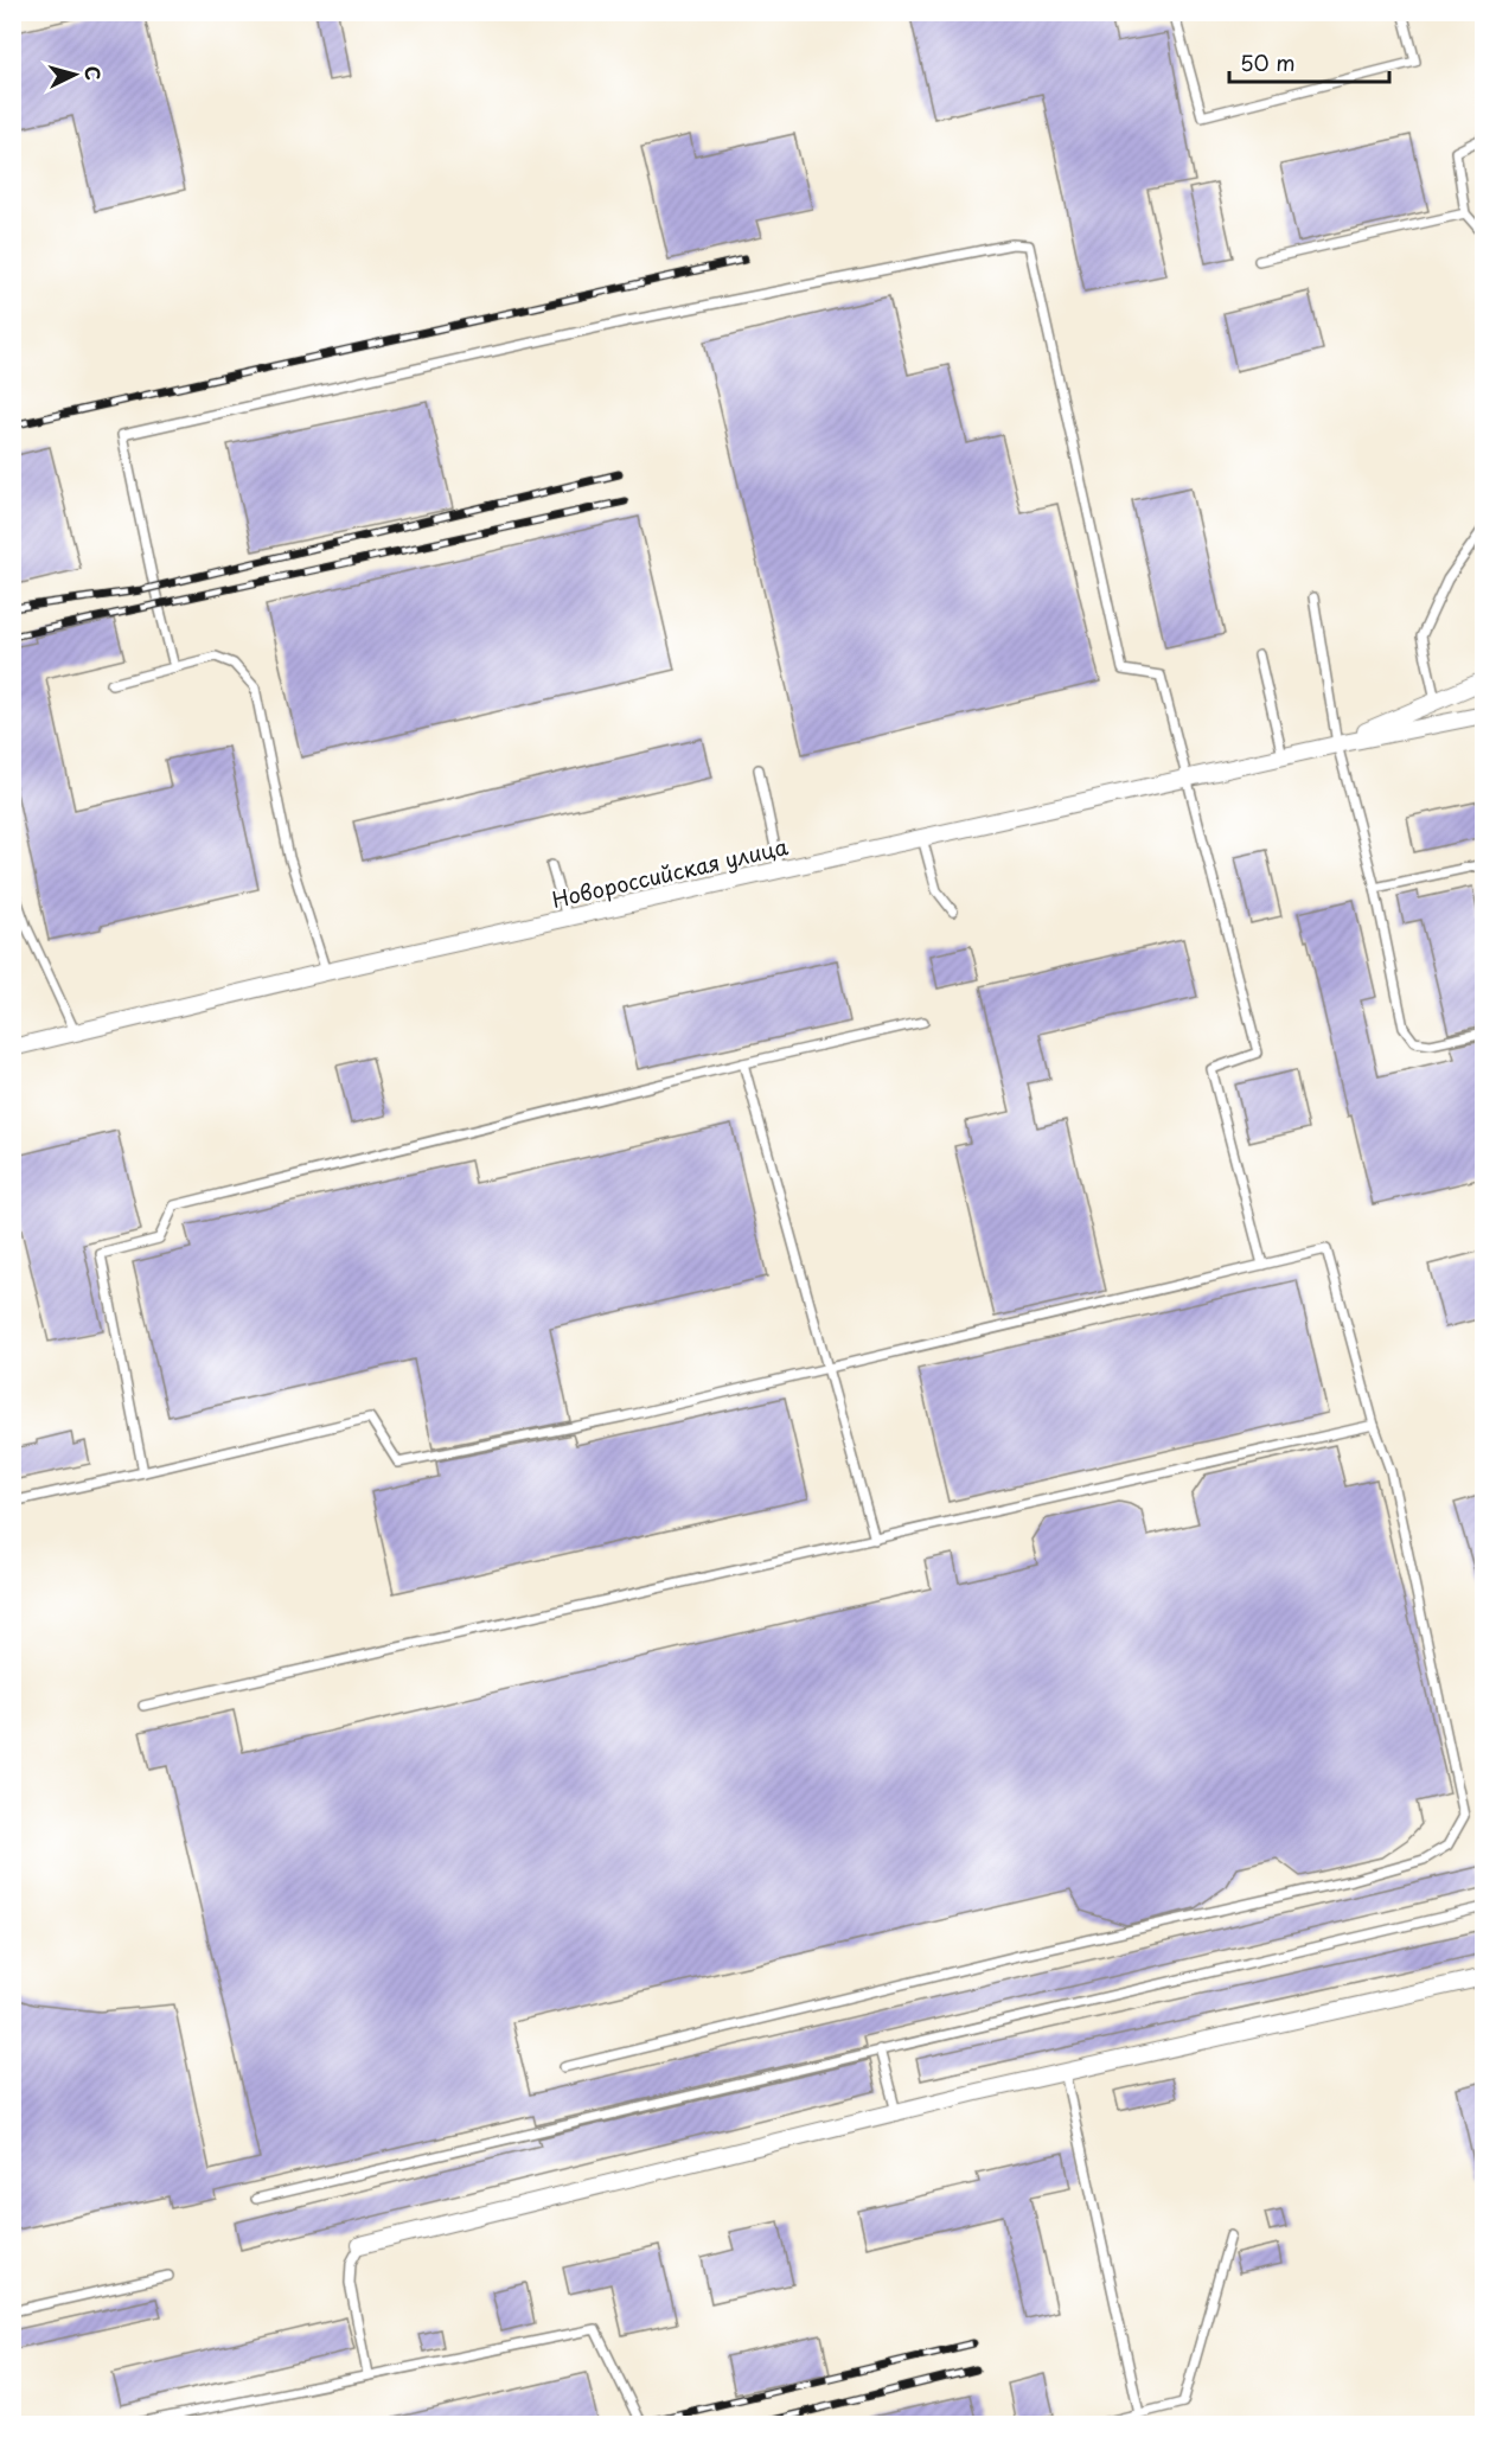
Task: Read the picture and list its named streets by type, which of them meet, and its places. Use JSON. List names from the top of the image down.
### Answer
{
  "streets": {
    "street": ["Новороссийская улица"]
  },
  "scale_bar": "50 m",
  "north": "right"
}
